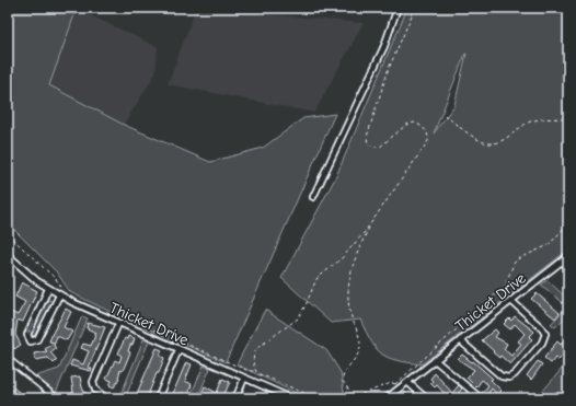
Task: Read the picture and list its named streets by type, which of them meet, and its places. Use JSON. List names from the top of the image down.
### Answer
{
  "streets": {
    "street": ["Thicket Drive"]
  }
}
